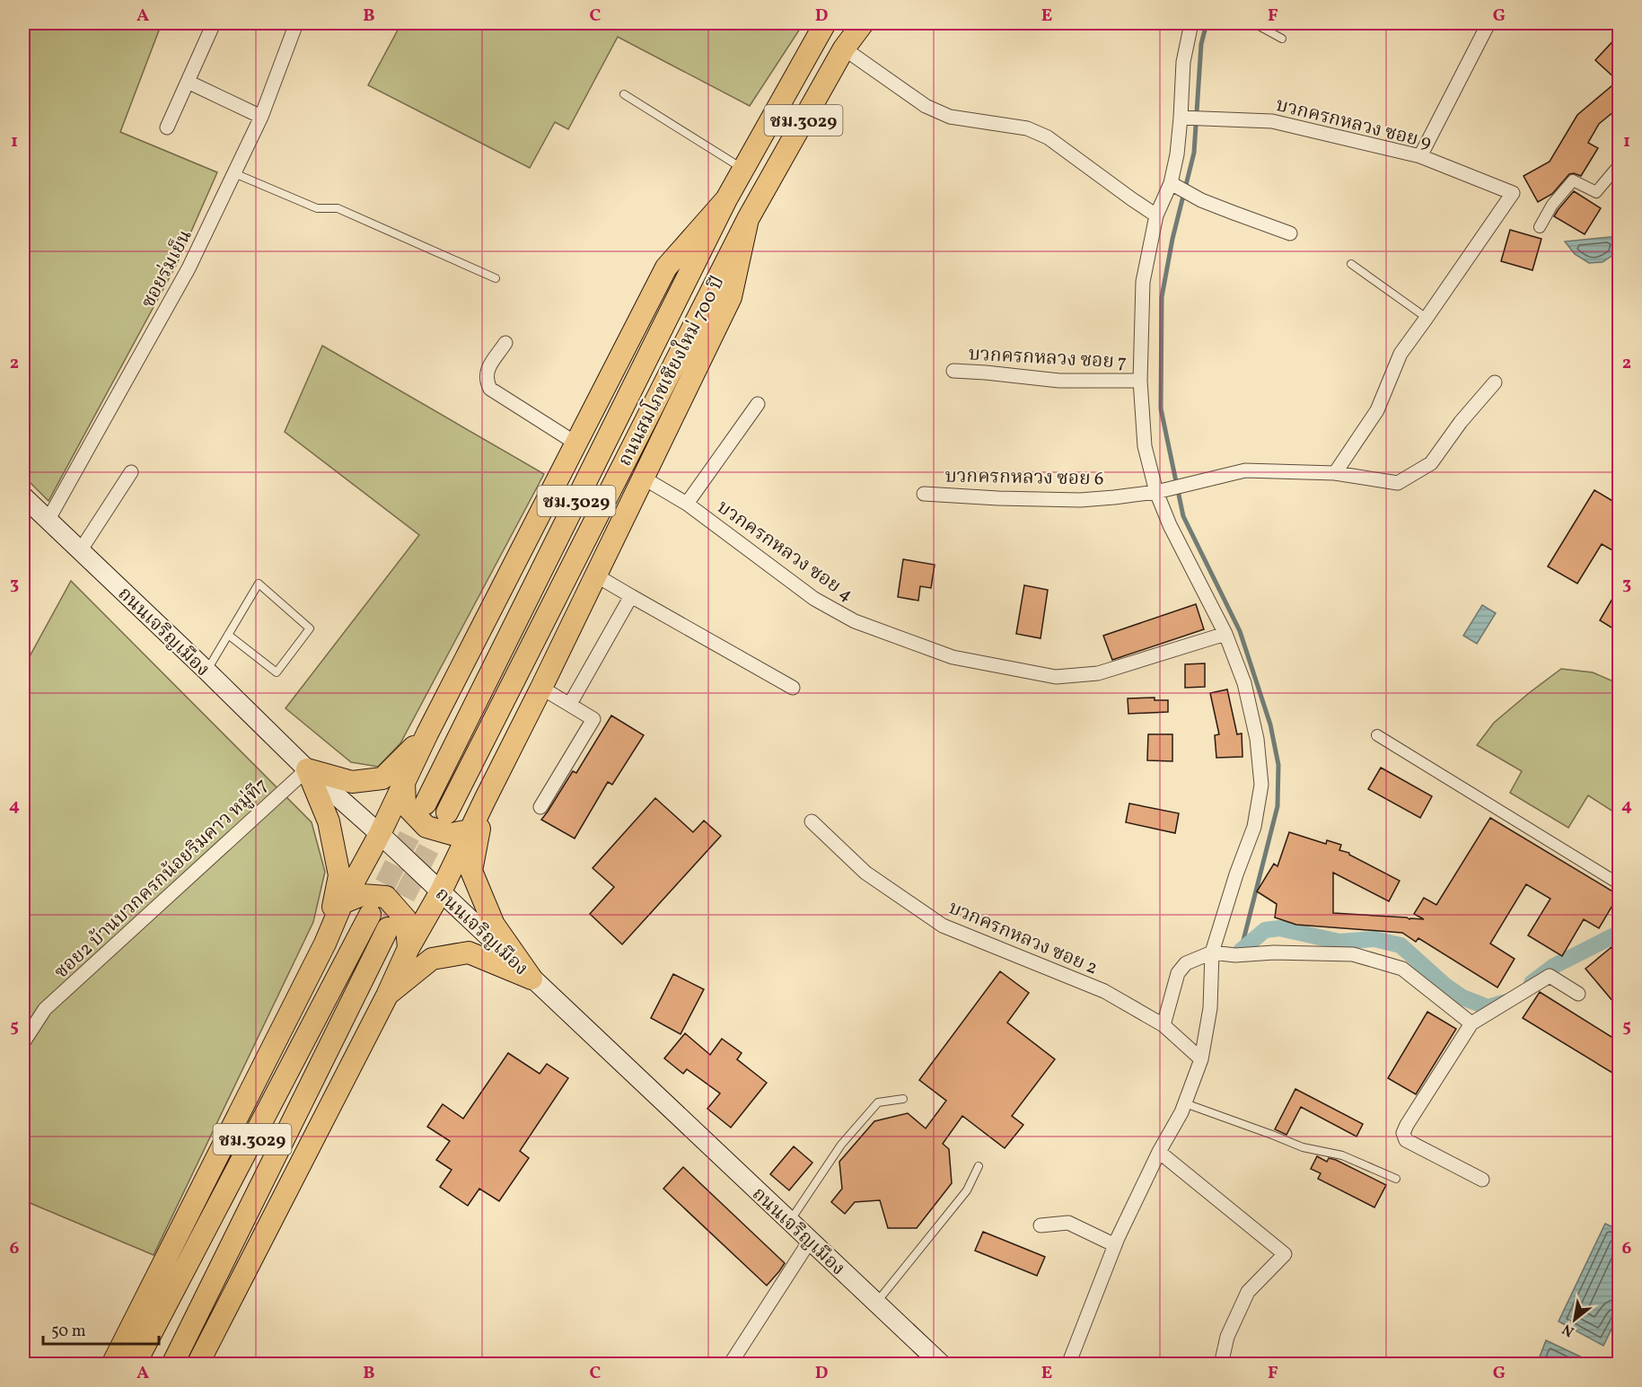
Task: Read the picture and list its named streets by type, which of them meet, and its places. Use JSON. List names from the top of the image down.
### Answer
{
  "streets": {
    "main road": ["ชม.3029", "ถนนสมโภชเชียงใหม่ 700 ปี", "ถนนเจริญเมือง"],
    "street": [
      "บวกครกหลวง ซอย 9",
      "ซอยร่มเย็น",
      "บวกครกหลวง ซอย 7",
      "บวกครกหลวง ซอย 6",
      "บวกครกหลวง ซอย 4",
      "ซอย2 บ้านบวกครกน้อยริมคาว หมู่ที7",
      "บวกครกหลวง ซอย 2"
    ]
  },
  "crossings": [
    ["ซอยร่มเย็น", "ถนนเจริญเมือง"],
    ["ถนนเจริญเมือง", "ซอย2 บ้านบวกครกน้อยริมคาว หมู่ที7"]
  ],
  "scale_bar": "50 m",
  "north": "bottom left",
  "grid": {
    "columns": [
      "A",
      "B",
      "C",
      "D",
      "E",
      "F",
      "G"
    ],
    "rows": [
      "1",
      "2",
      "3",
      "4",
      "5",
      "6"
    ]
  }
}
